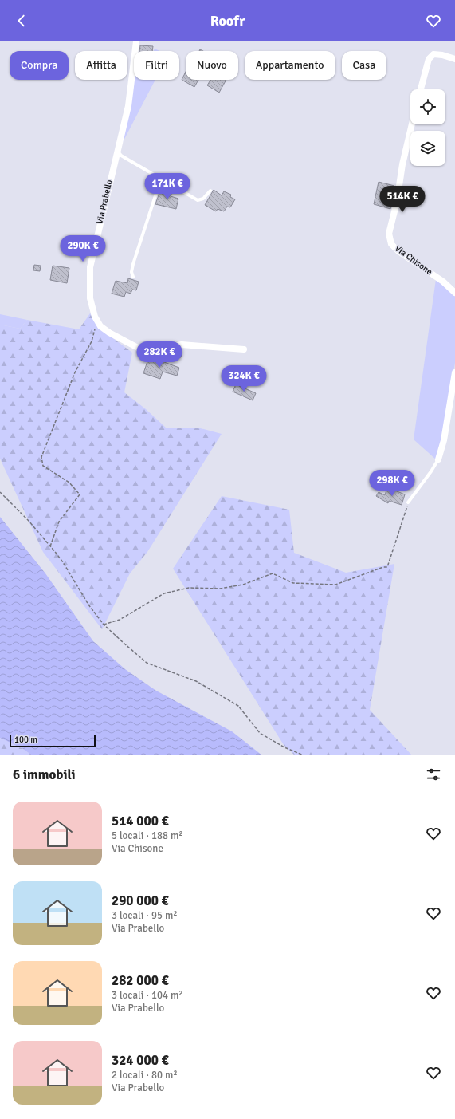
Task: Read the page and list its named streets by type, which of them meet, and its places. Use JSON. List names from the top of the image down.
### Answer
{
  "streets": {
    "street": ["Via Prabello", "Via Chisone"]
  },
  "scale_bar": "100 m",
  "page": {
    "header": "Roofr",
    "chip": [
      "Compra",
      "Affitta",
      "Filtri",
      "Nuovo",
      "Appartamento",
      "Casa"
    ],
    "price": [
      "171K €",
      "514K €",
      "290K €",
      "282K €",
      "324K €",
      "298K €"
    ],
    "scale": "100 m",
    "heading": "6 immobili",
    "list": [
      {
        "name": "514 000 €",
        "note": "5 locali · 188 m² · Via Chisone"
      },
      {
        "name": "290 000 €",
        "note": "3 locali · 95 m² · Via Prabello"
      },
      {
        "name": "282 000 €",
        "note": "3 locali · 104 m² · Via Prabello"
      },
      {
        "name": "324 000 €",
        "note": "2 locali · 80 m² · Via Prabello"
      }
    ]
  }
}
